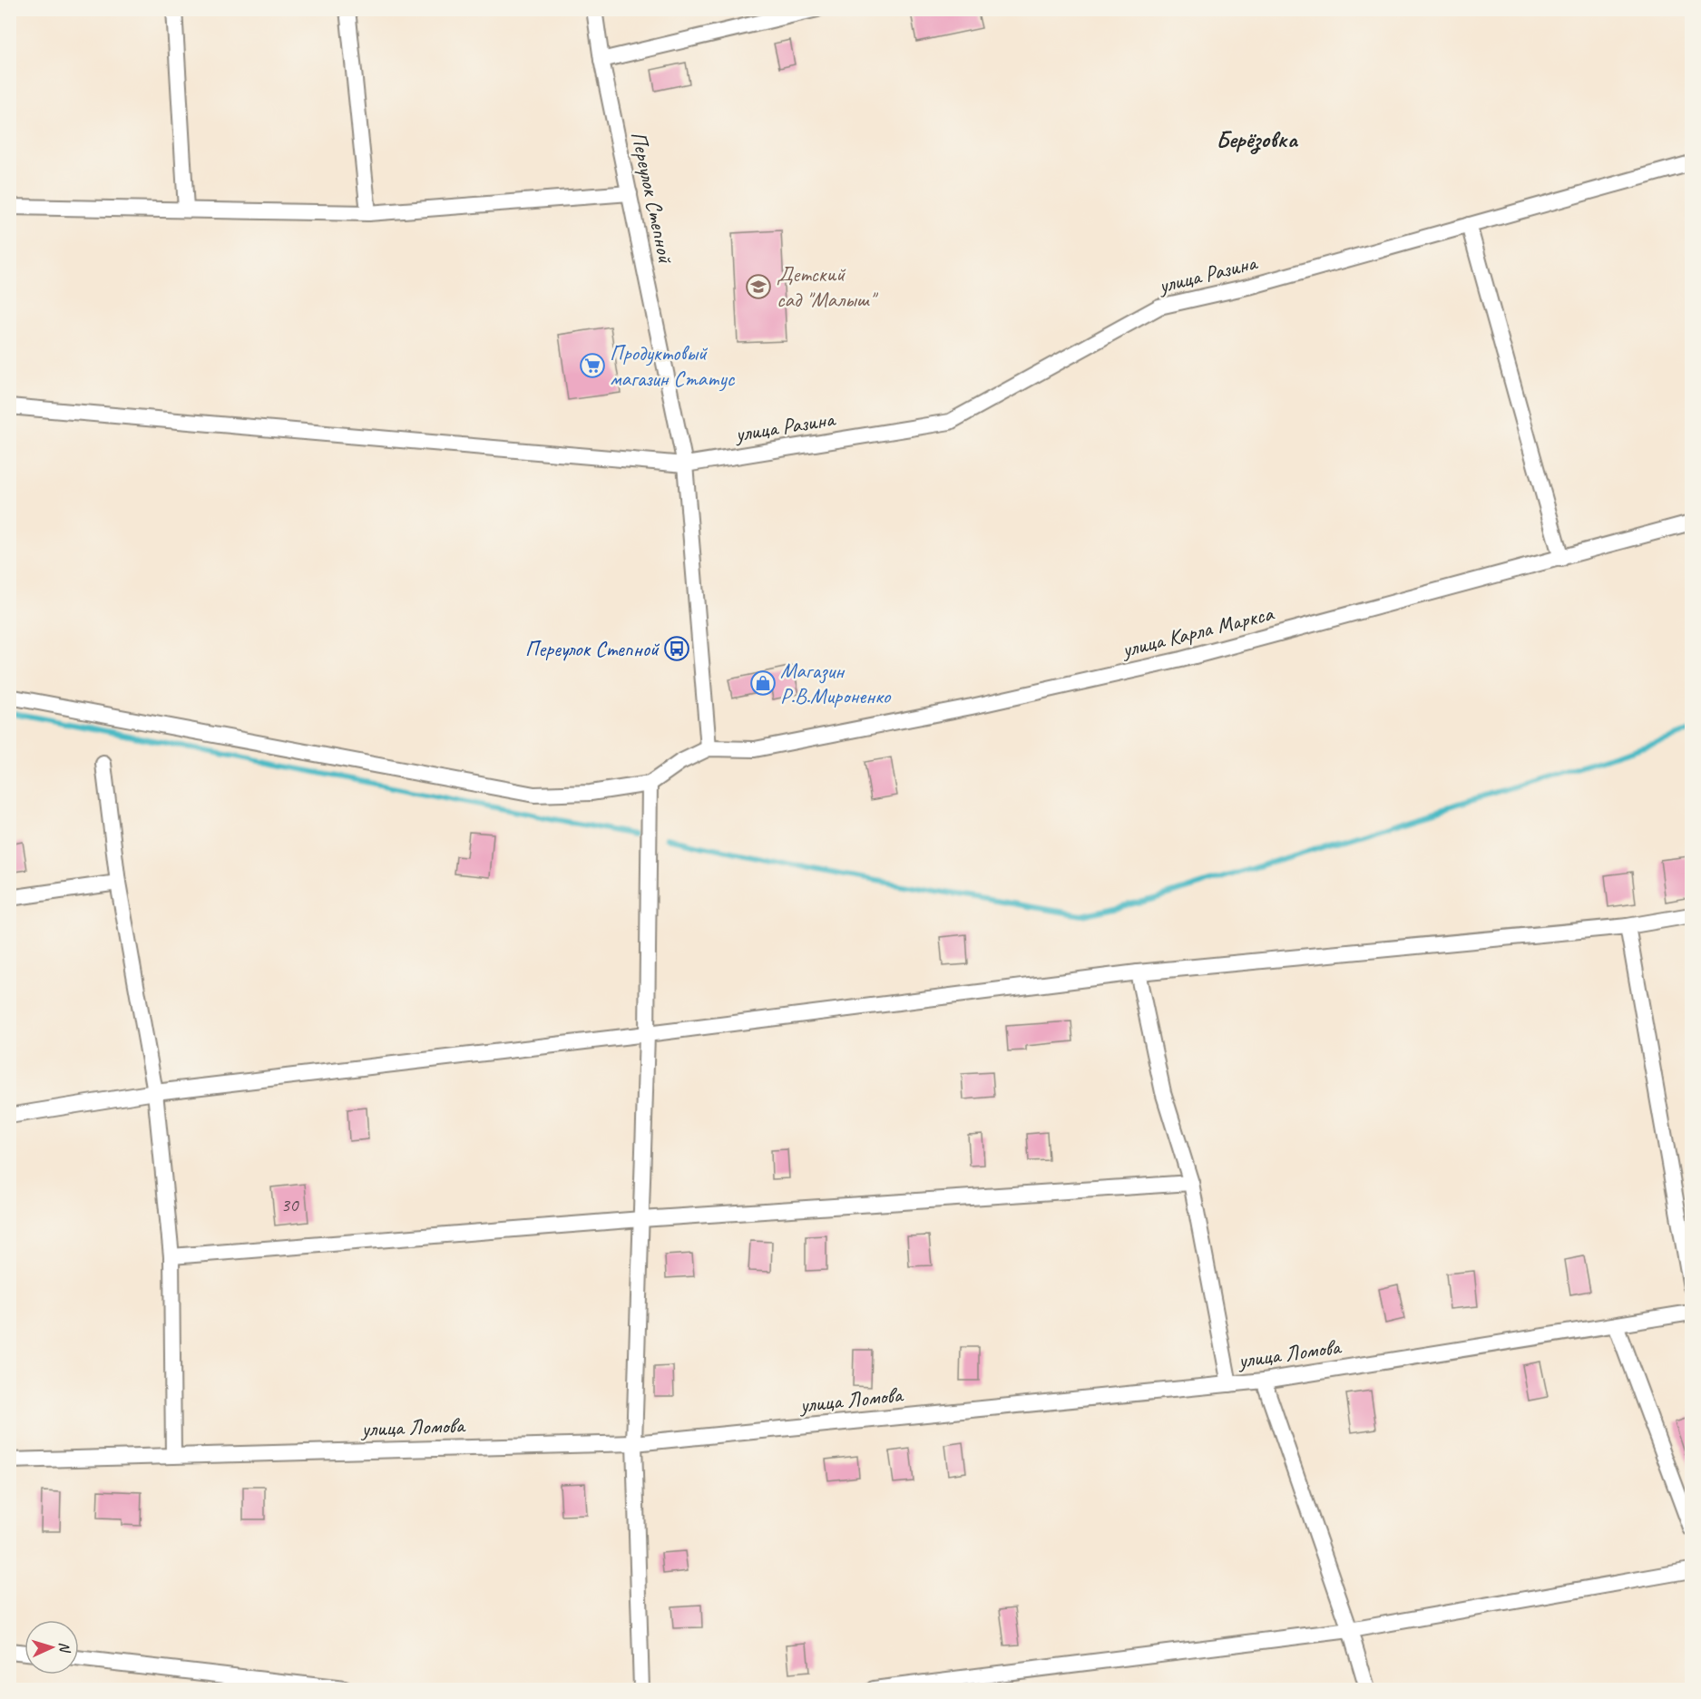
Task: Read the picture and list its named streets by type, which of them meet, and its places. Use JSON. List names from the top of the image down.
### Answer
{
  "streets": {
    "street": [
      "Переулок Степной",
      "улица Разина",
      "улица Карла Маркса",
      "улица Ломова"
    ]
  },
  "crossings": [
    ["Переулок Степной", "улица Разина"],
    ["Переулок Степной", "улица Карла Маркса"]
  ],
  "districts": ["Берёзовка"],
  "places": {
    "school or university": ["Детский сад \"Малыш\""],
    "supermarket": ["Продуктовый магазин Статус"],
    "bus stop": ["Переулок Степной"],
    "shop": ["Магазин Р.В.Мироненко"]
  },
  "house_numbers": ["30"],
  "north": "right"
}
